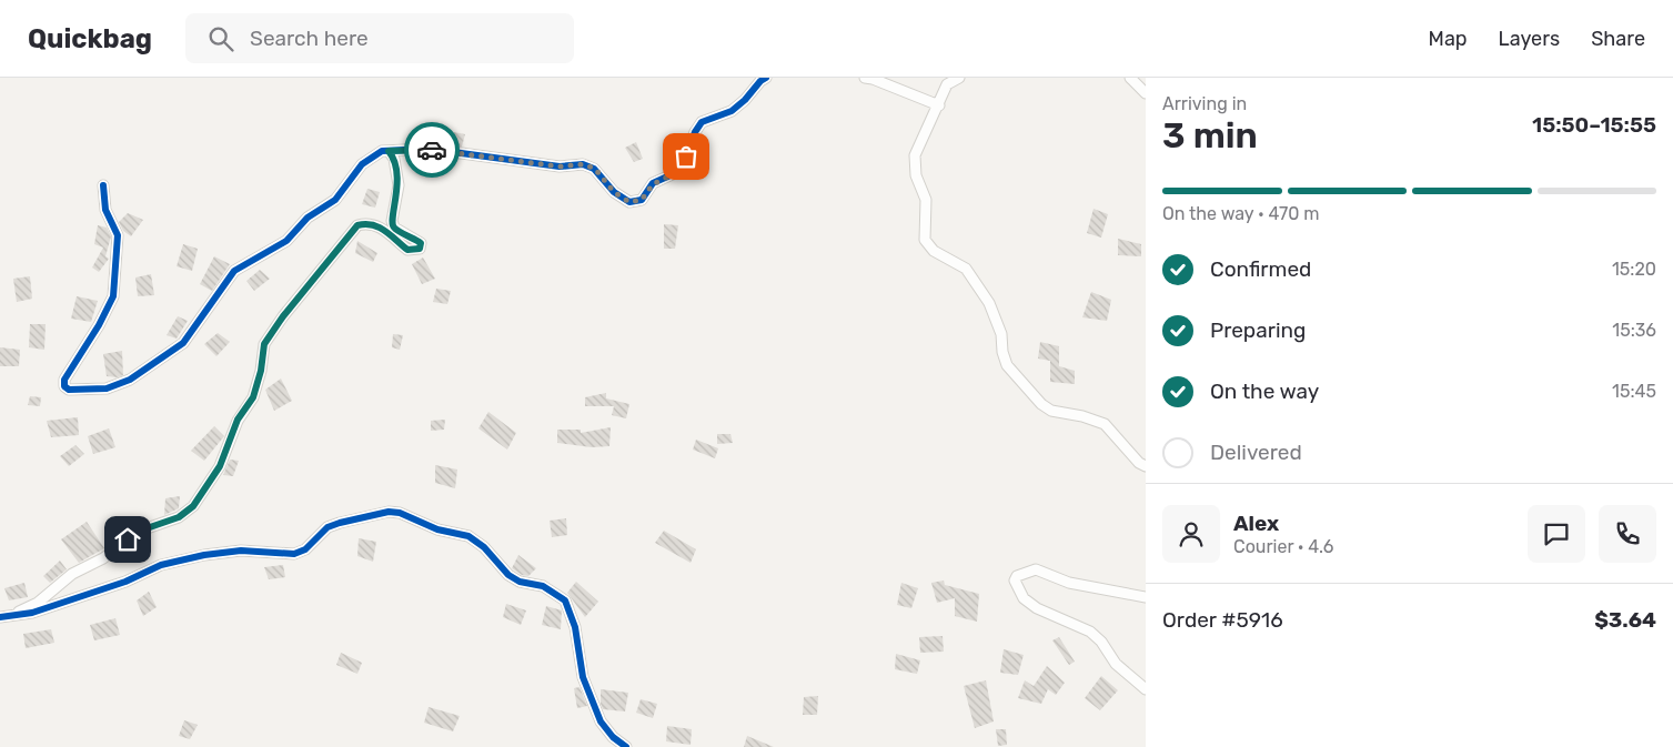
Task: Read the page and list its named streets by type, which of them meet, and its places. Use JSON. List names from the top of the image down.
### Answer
{
  "page": {
    "header": "Quickbag",
    "search": "Search here",
    "nav": ["Map", "Layers", "Share"],
    "heading": ["3 min", "Arriving in", "15:50–15:55"],
    "panel": [
      "Alex",
      "Courier · 4.6",
      "Order #5916",
      "$3.64"
    ],
    "bar": "On the way · 470 m",
    "list": [
      ["Confirmed", "15:20"],
      ["Preparing", "15:36"],
      ["On the way", "15:45"],
      "Delivered"
    ]
  }
}
